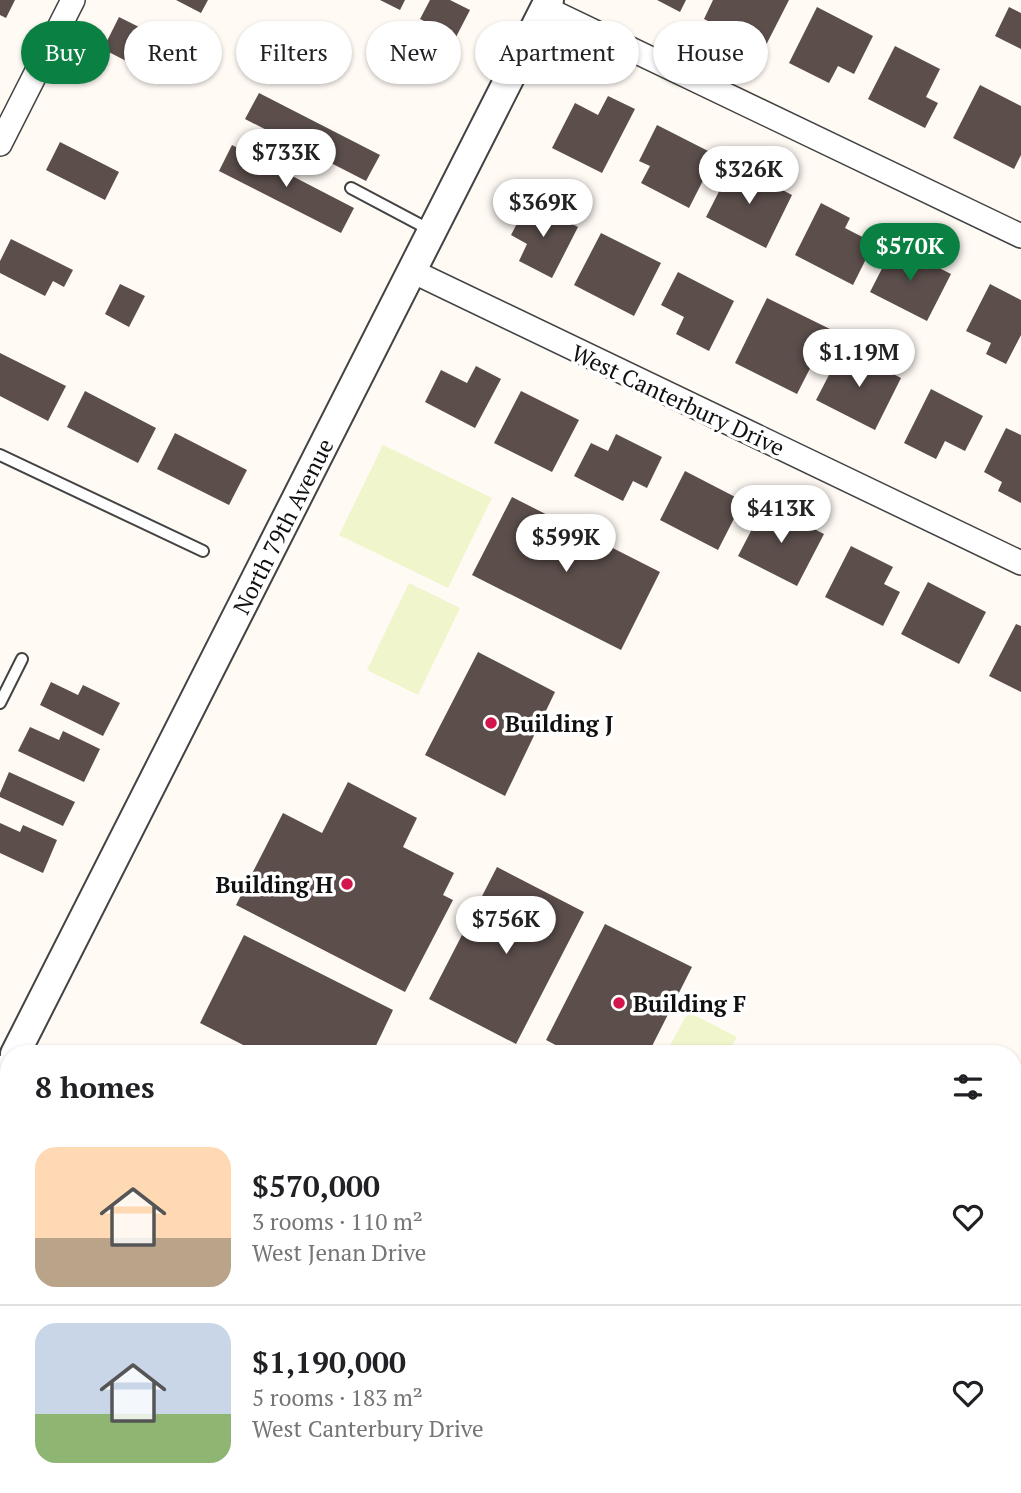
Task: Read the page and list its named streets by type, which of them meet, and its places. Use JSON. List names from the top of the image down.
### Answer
{
  "streets": {
    "street": ["West Canterbury Drive", "North 79th Avenue"]
  },
  "crossings": [
    ["West Canterbury Drive", "North 79th Avenue"]
  ],
  "places": ["Building J", "Building H", "Building F"],
  "page": {
    "chip": [
      "Buy",
      "Rent",
      "Filters",
      "New",
      "Apartment",
      "House"
    ],
    "price": [
      "$733K",
      "$326K",
      "$369K",
      "$570K",
      "$1.19M",
      "$413K",
      "$599K",
      "$756K"
    ],
    "heading": "8 homes",
    "list": [
      {
        "name": "$570,000",
        "note": "3 rooms · 110 m² · West Jenan Drive"
      },
      {
        "name": "$1,190,000",
        "note": "5 rooms · 183 m² · West Canterbury Drive"
      }
    ]
  }
}
